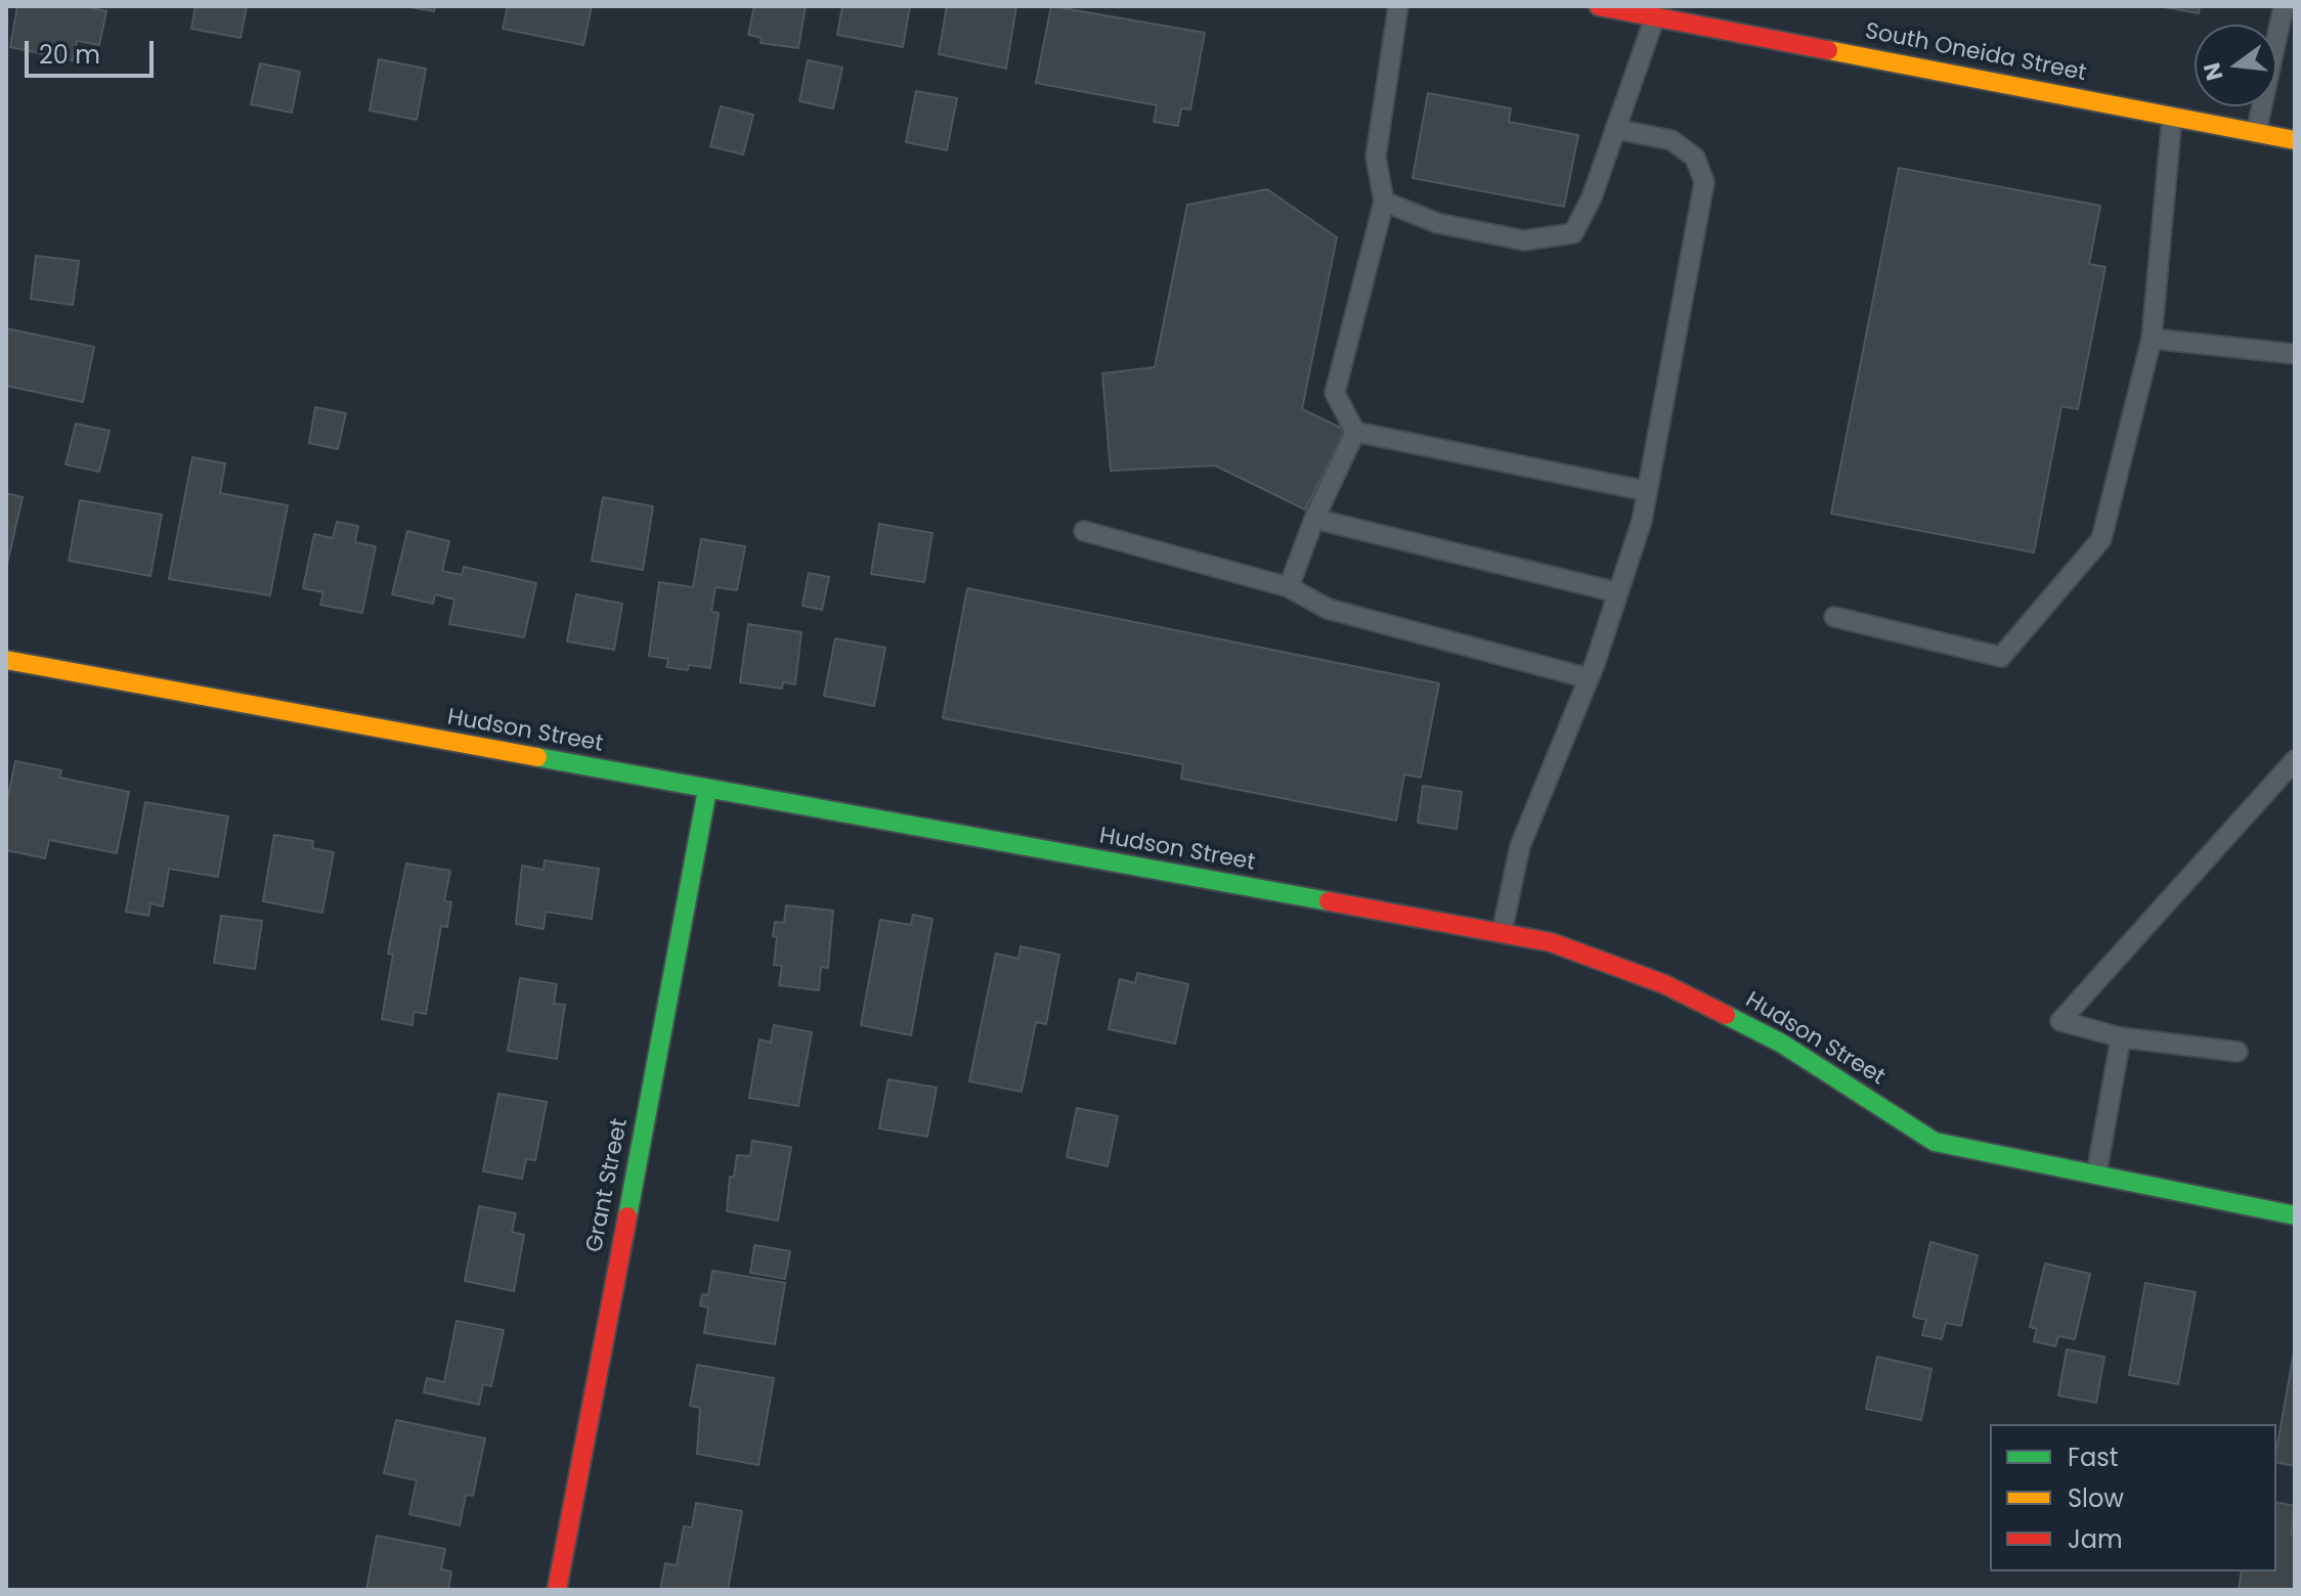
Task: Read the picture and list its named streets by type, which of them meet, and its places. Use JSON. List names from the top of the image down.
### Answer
{
  "streets": {
    "street": ["South Oneida Street", "Hudson Street", "Grant Street"]
  },
  "crossings": [
    ["Hudson Street", "Grant Street"]
  ],
  "legend": ["Fast", "Slow", "Jam"],
  "scale_bar": "20 m",
  "north": "left"
}
